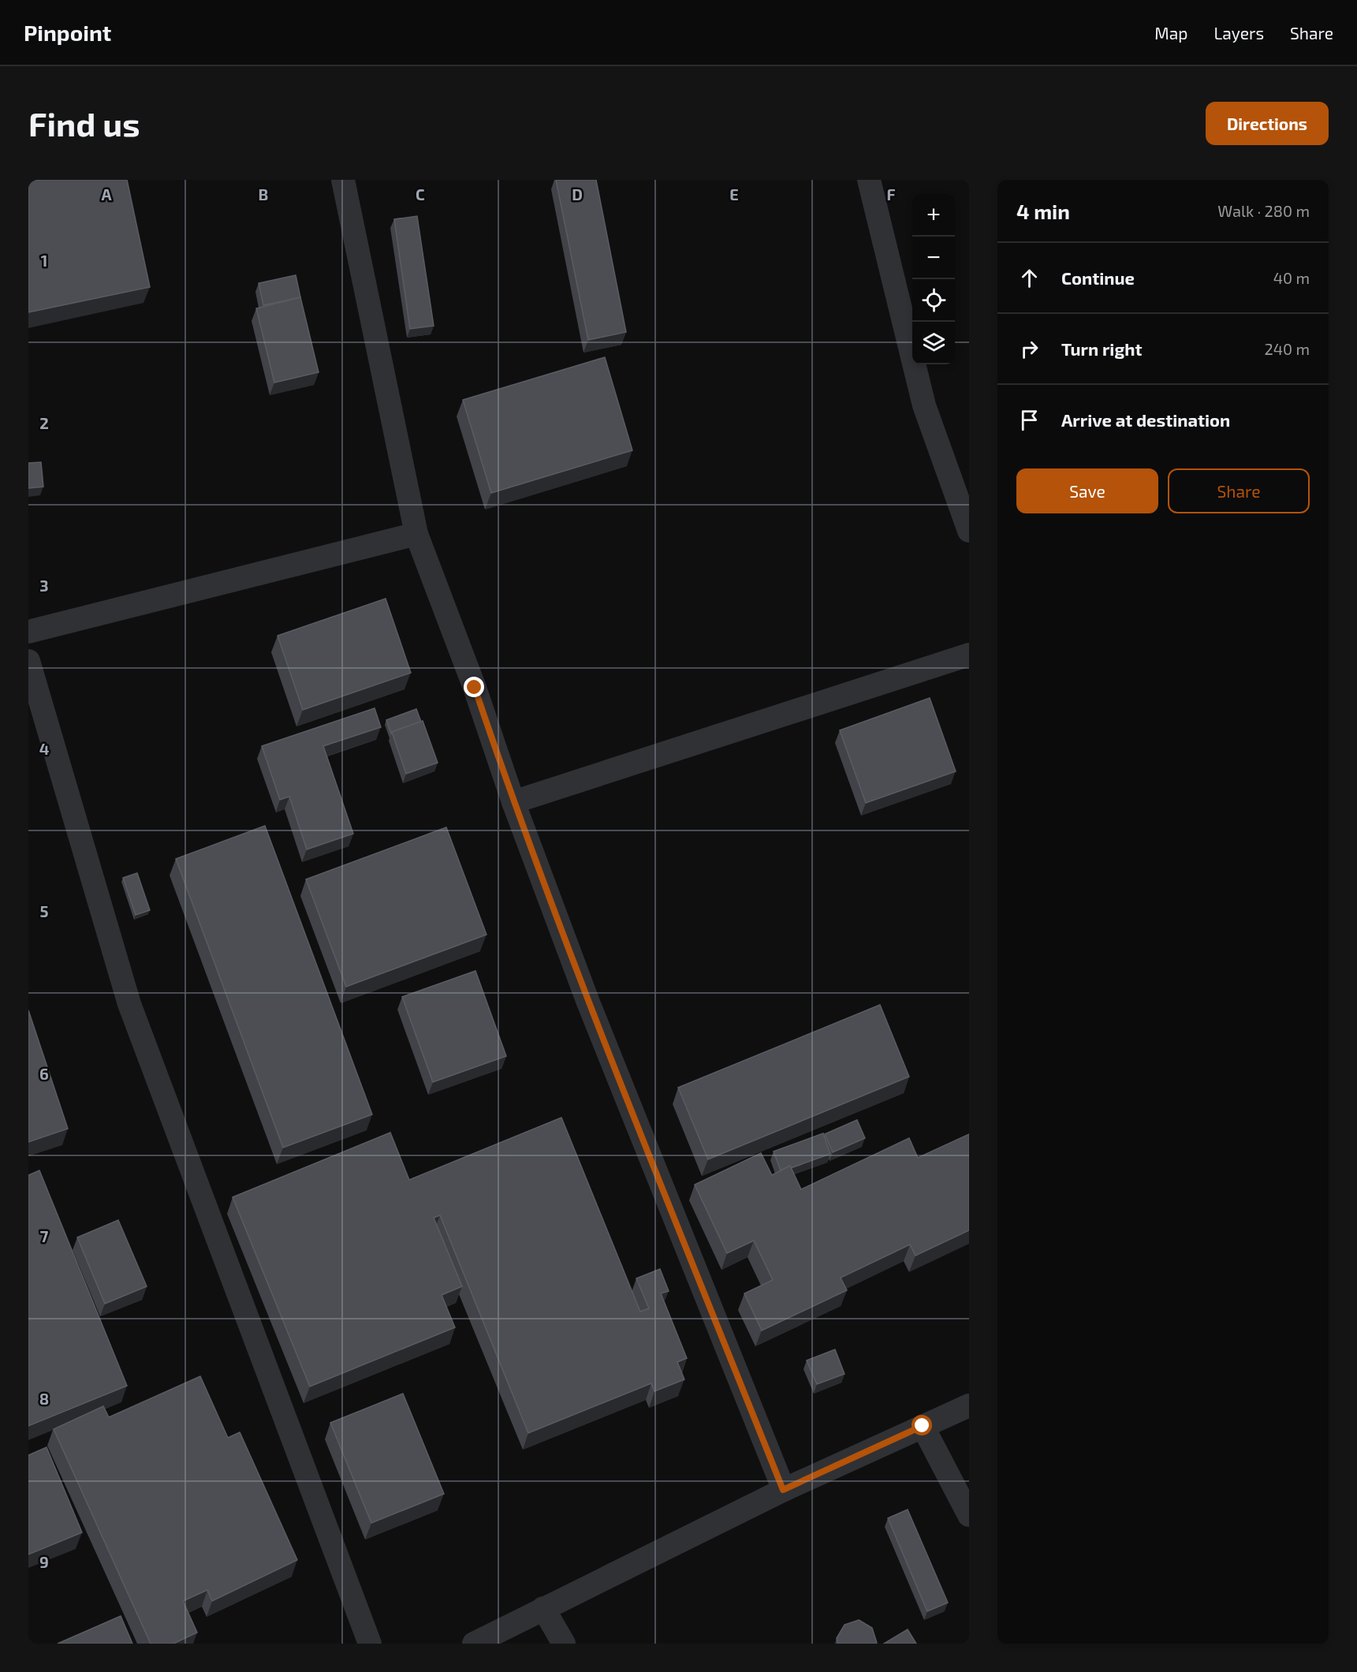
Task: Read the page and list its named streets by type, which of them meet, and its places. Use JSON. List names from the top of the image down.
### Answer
{
  "page": {
    "header": "Pinpoint",
    "nav": ["Map", "Layers", "Share"],
    "buttons": [
      "Directions",
      ["Save", "Share"]
    ],
    "title": "Find us",
    "heading": ["4 min", "Walk · 280 m"],
    "map_buttons": ["+", "−"],
    "list": [
      ["Continue", "40 m"],
      ["Turn right", "240 m"],
      "Arrive at destination"
    ]
  },
  "grid": {
    "columns": [
      "A",
      "B",
      "C",
      "D",
      "E",
      "F"
    ],
    "rows": [
      "1",
      "2",
      "3",
      "4",
      "5",
      "6",
      "7",
      "8",
      "9"
    ]
  }
}
